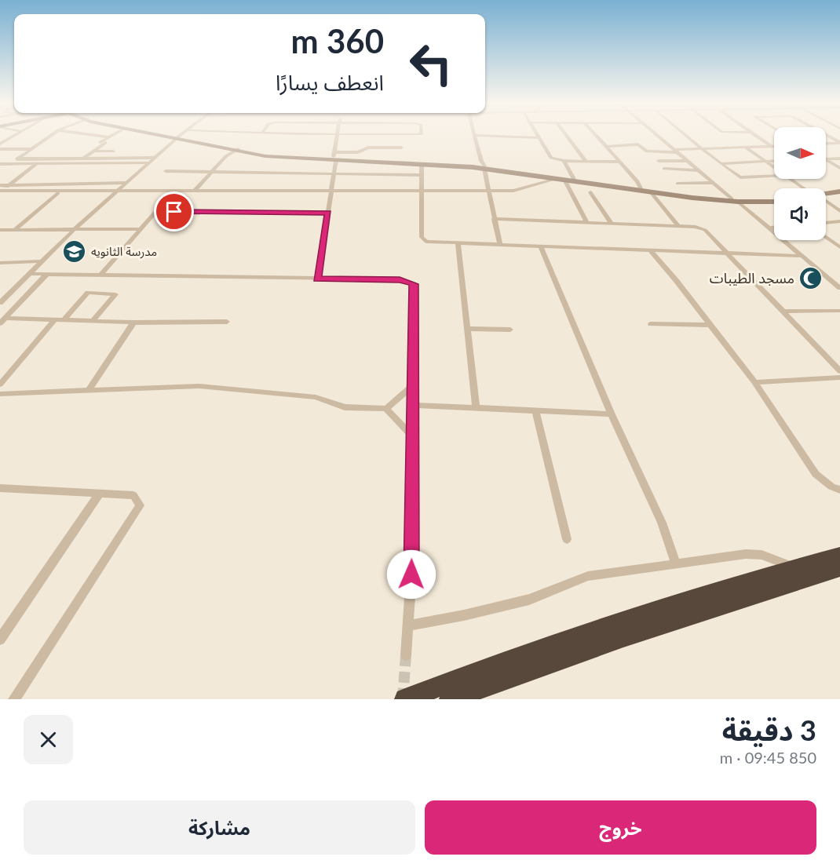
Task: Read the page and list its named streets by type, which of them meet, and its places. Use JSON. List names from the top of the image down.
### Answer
{
  "places": {
    "school or university": ["مدرسة الثانويه"],
    "mosque": ["مسجد الطيبات"]
  },
  "north": "right",
  "page": {
    "turn": ["360 m", "انعطف يسارًا"],
    "heading": ["3 دقيقة", "850 m · 09:45"],
    "buttons": ["خروج", "مشاركة"]
  }
}
